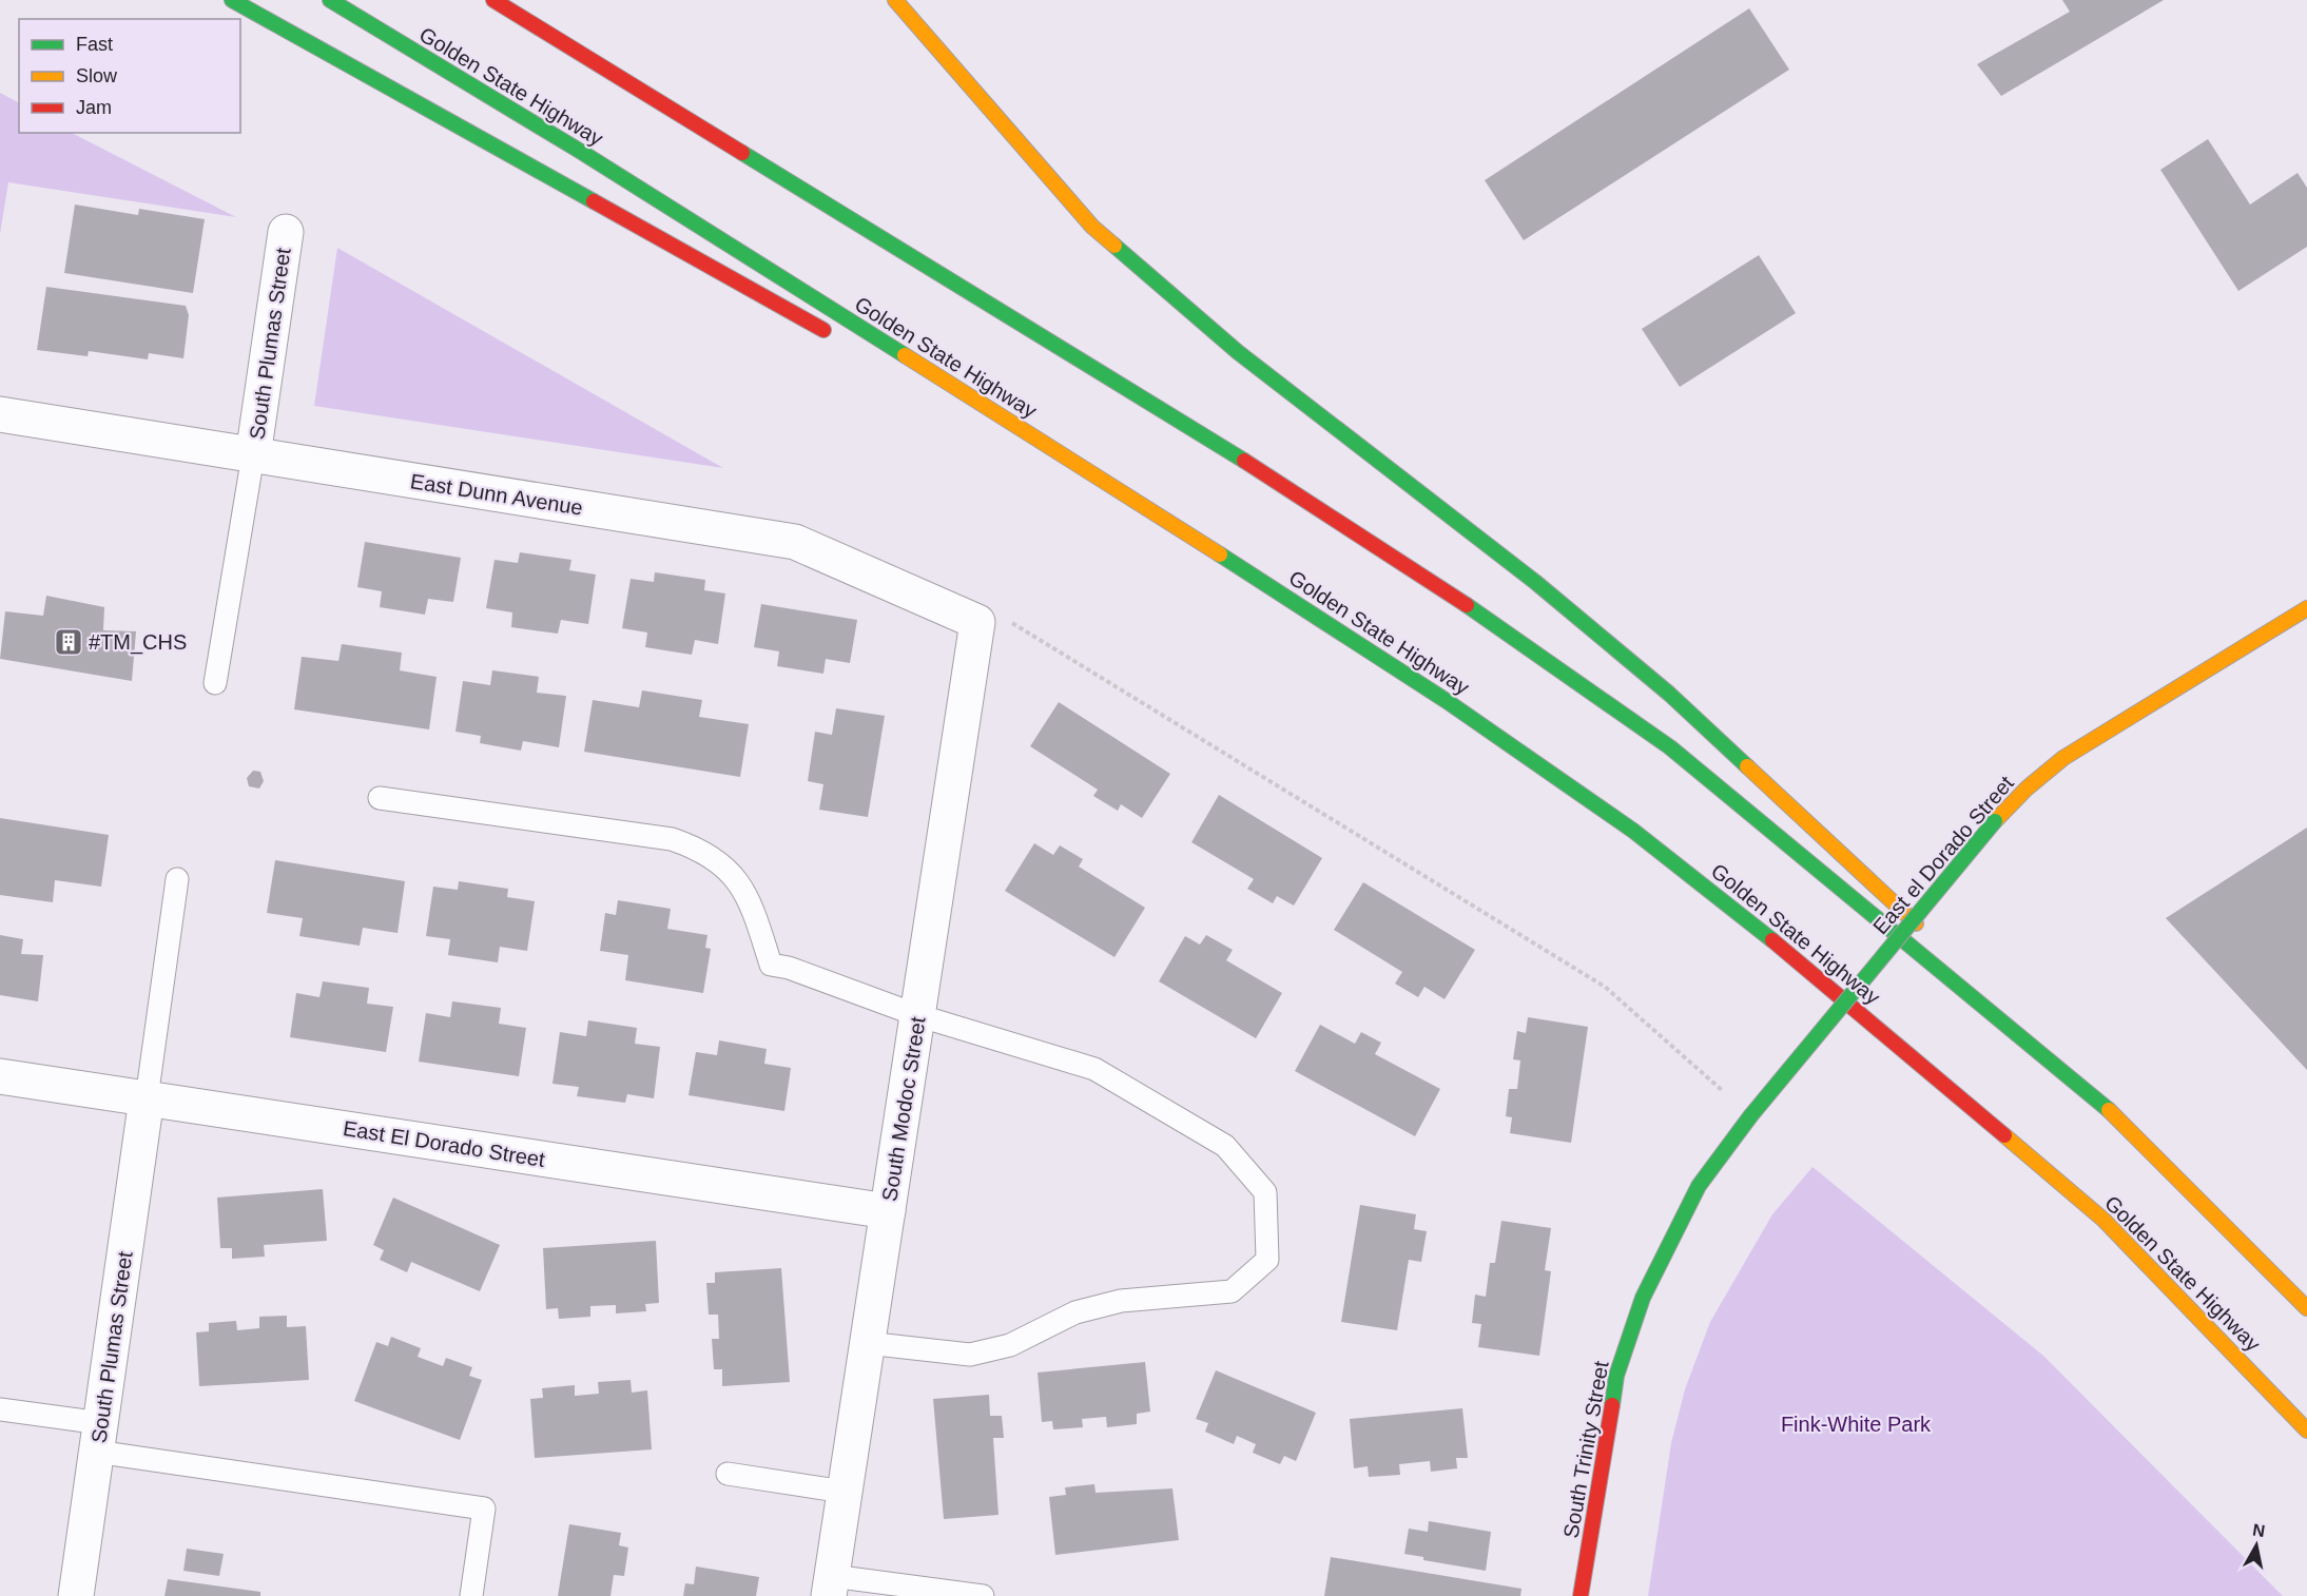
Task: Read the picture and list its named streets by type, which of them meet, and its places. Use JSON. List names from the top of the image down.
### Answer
{
  "streets": {
    "main road": ["Golden State Highway", "East el Dorado Street", "South Trinity Street"],
    "street": [
      "South Plumas Street",
      "East Dunn Avenue",
      "South Modoc Street",
      "East El Dorado Street"
    ]
  },
  "crossings": [
    ["South Plumas Street", "East Dunn Avenue"],
    ["South Plumas Street", "East El Dorado Street"],
    ["East Dunn Avenue", "South Modoc Street"],
    ["East el Dorado Street", "South Trinity Street"],
    ["South Modoc Street", "East El Dorado Street"]
  ],
  "parks": ["Fink-White Park"],
  "places": {
    "building": ["#TM_CHS"]
  },
  "legend": ["Fast", "Slow", "Jam"],
  "north": "top"
}
